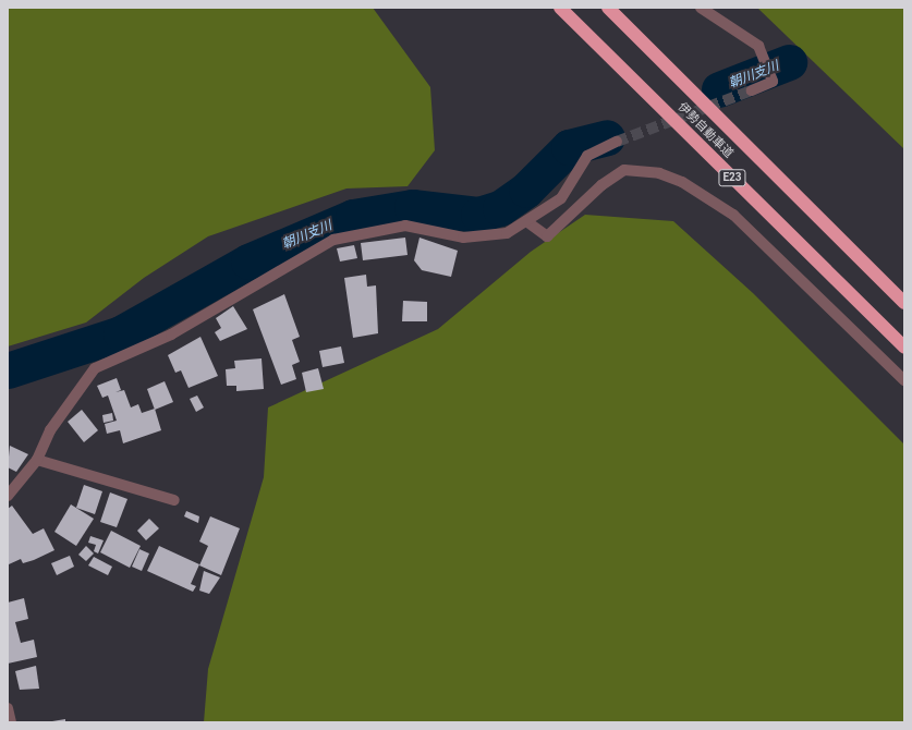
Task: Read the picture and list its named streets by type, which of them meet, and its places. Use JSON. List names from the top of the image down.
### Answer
{
  "streets": {
    "highway": ["伊勢自動車道", "E23"]
  },
  "water": ["朝川支川"]
}
